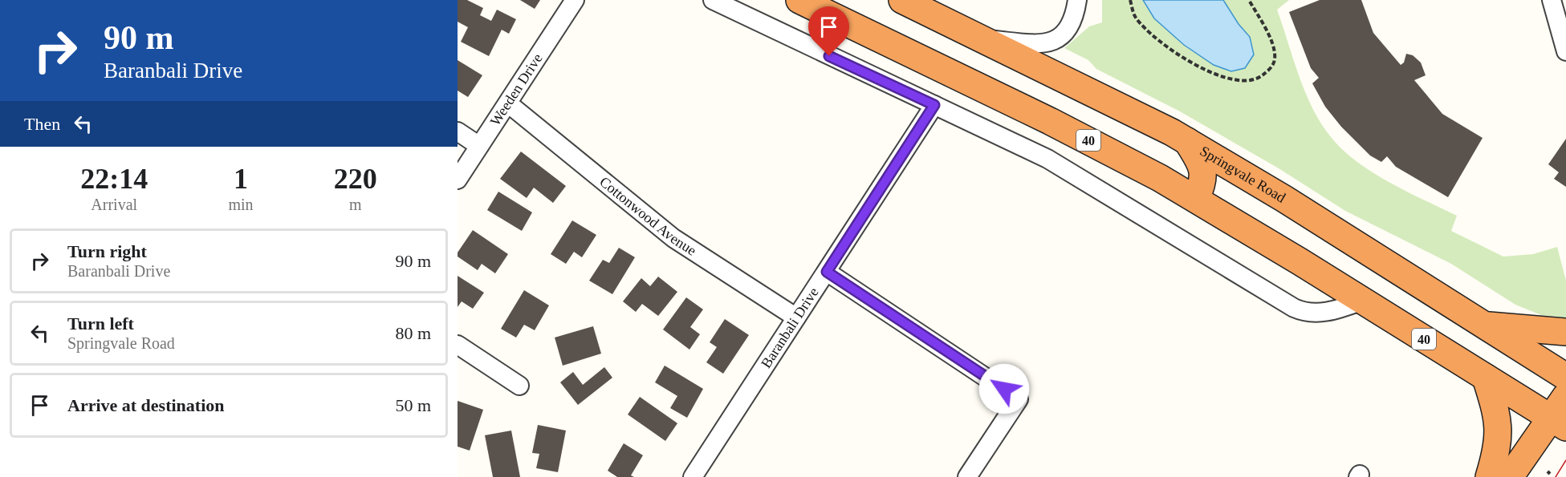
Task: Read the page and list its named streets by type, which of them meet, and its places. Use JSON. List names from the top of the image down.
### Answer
{
  "streets": {
    "highway": ["40", "Springvale Road"],
    "street": ["Weeden Drive", "Cottonwood Avenue", "Baranbali Drive"]
  },
  "crossings": [
    ["Weeden Drive", "Cottonwood Avenue"],
    ["Cottonwood Avenue", "Baranbali Drive"]
  ],
  "page": {
    "turn": ["90 m", "Baranbali Drive"],
    "then": "Then",
    "eta": [
      "22:14",
      "Arrival",
      "1",
      "min",
      "220",
      "m"
    ],
    "list": [
      {
        "name": "Turn right",
        "note": "Baranbali Drive",
        "value": "90 m"
      },
      {
        "name": "Turn left",
        "note": "Springvale Road",
        "value": "80 m"
      },
      {
        "name": "Arrive at destination",
        "value": "50 m"
      }
    ]
  }
}
